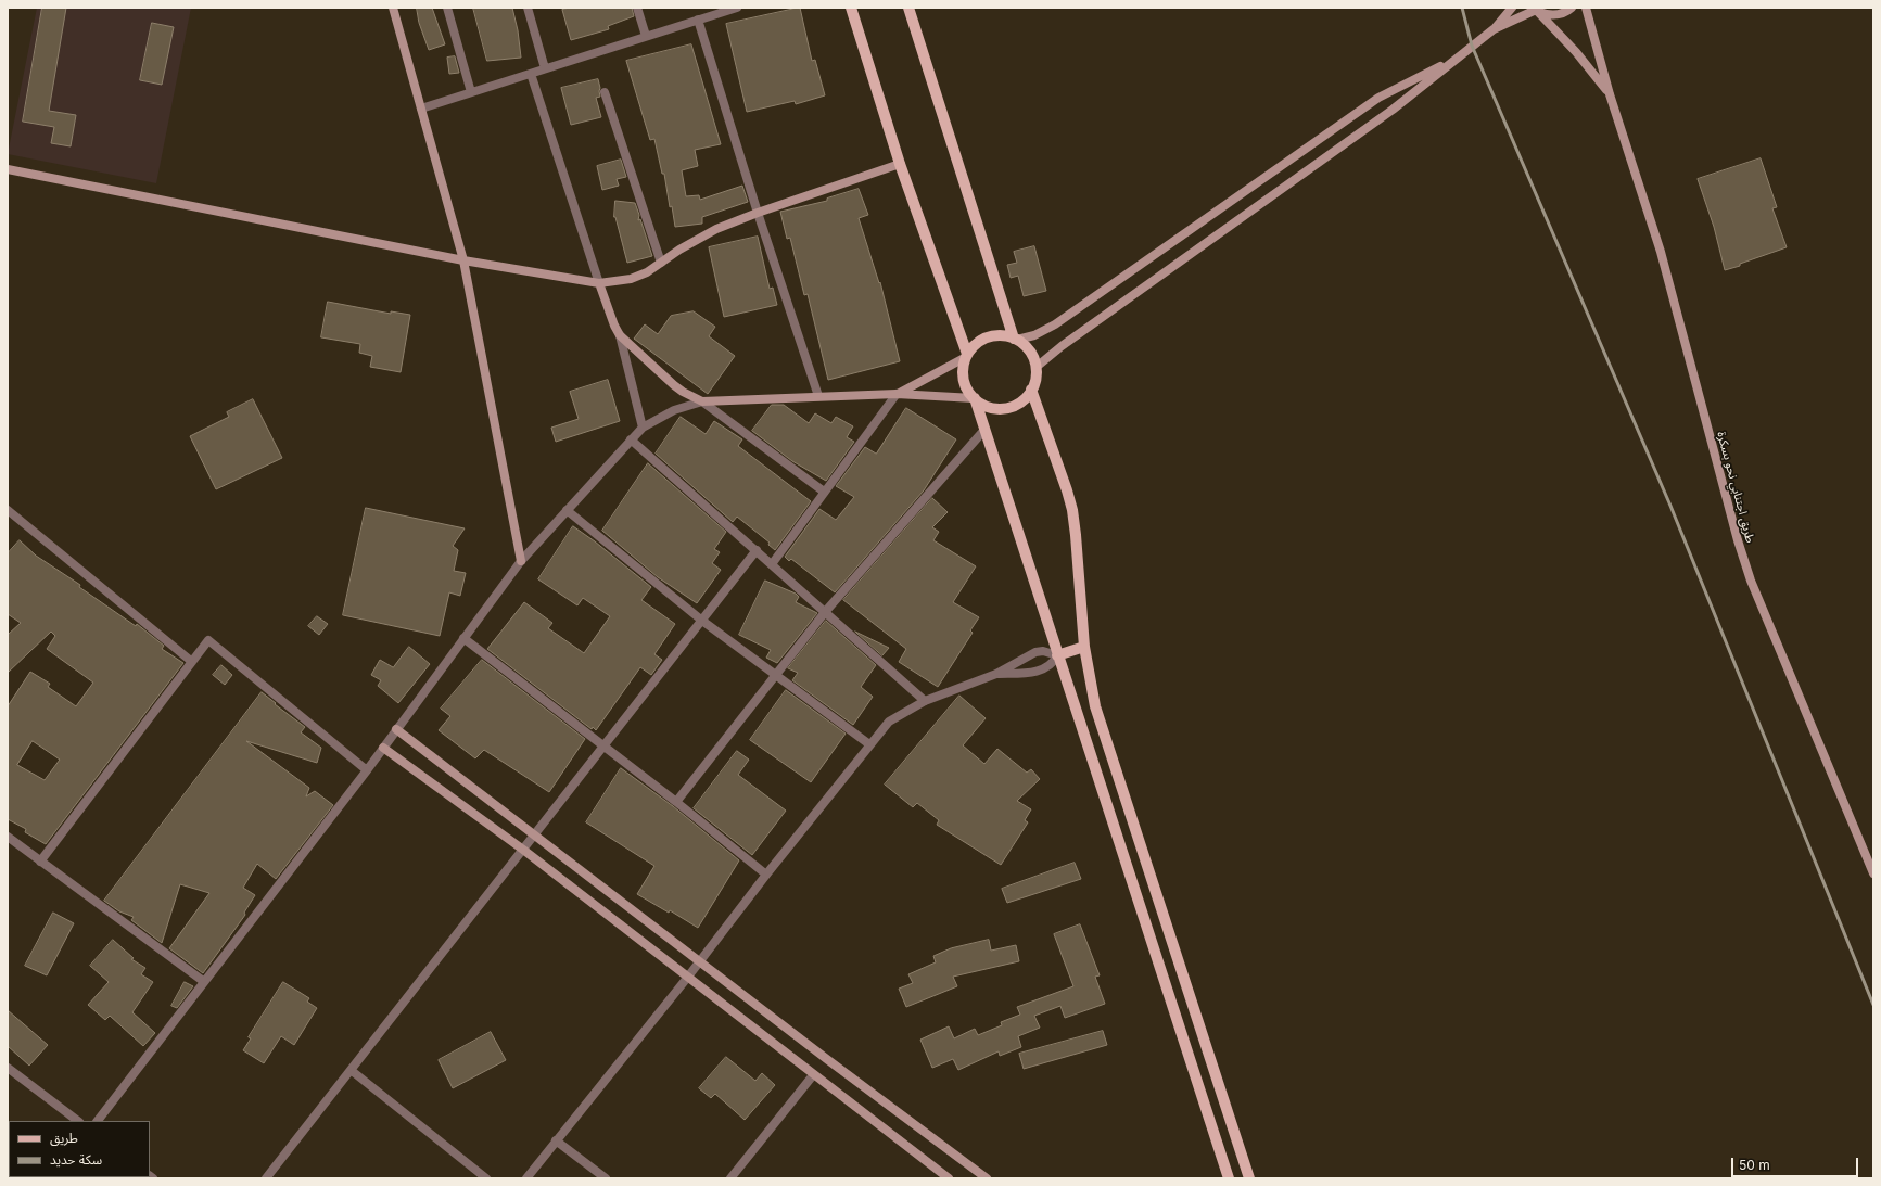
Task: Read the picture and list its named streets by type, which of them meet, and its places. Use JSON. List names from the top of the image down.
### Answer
{
  "streets": {
    "street": ["طريق اجتنابي نحو بسكرة"]
  },
  "legend": ["طريق", "سكة حديد"],
  "scale_bar": "50 m"
}
